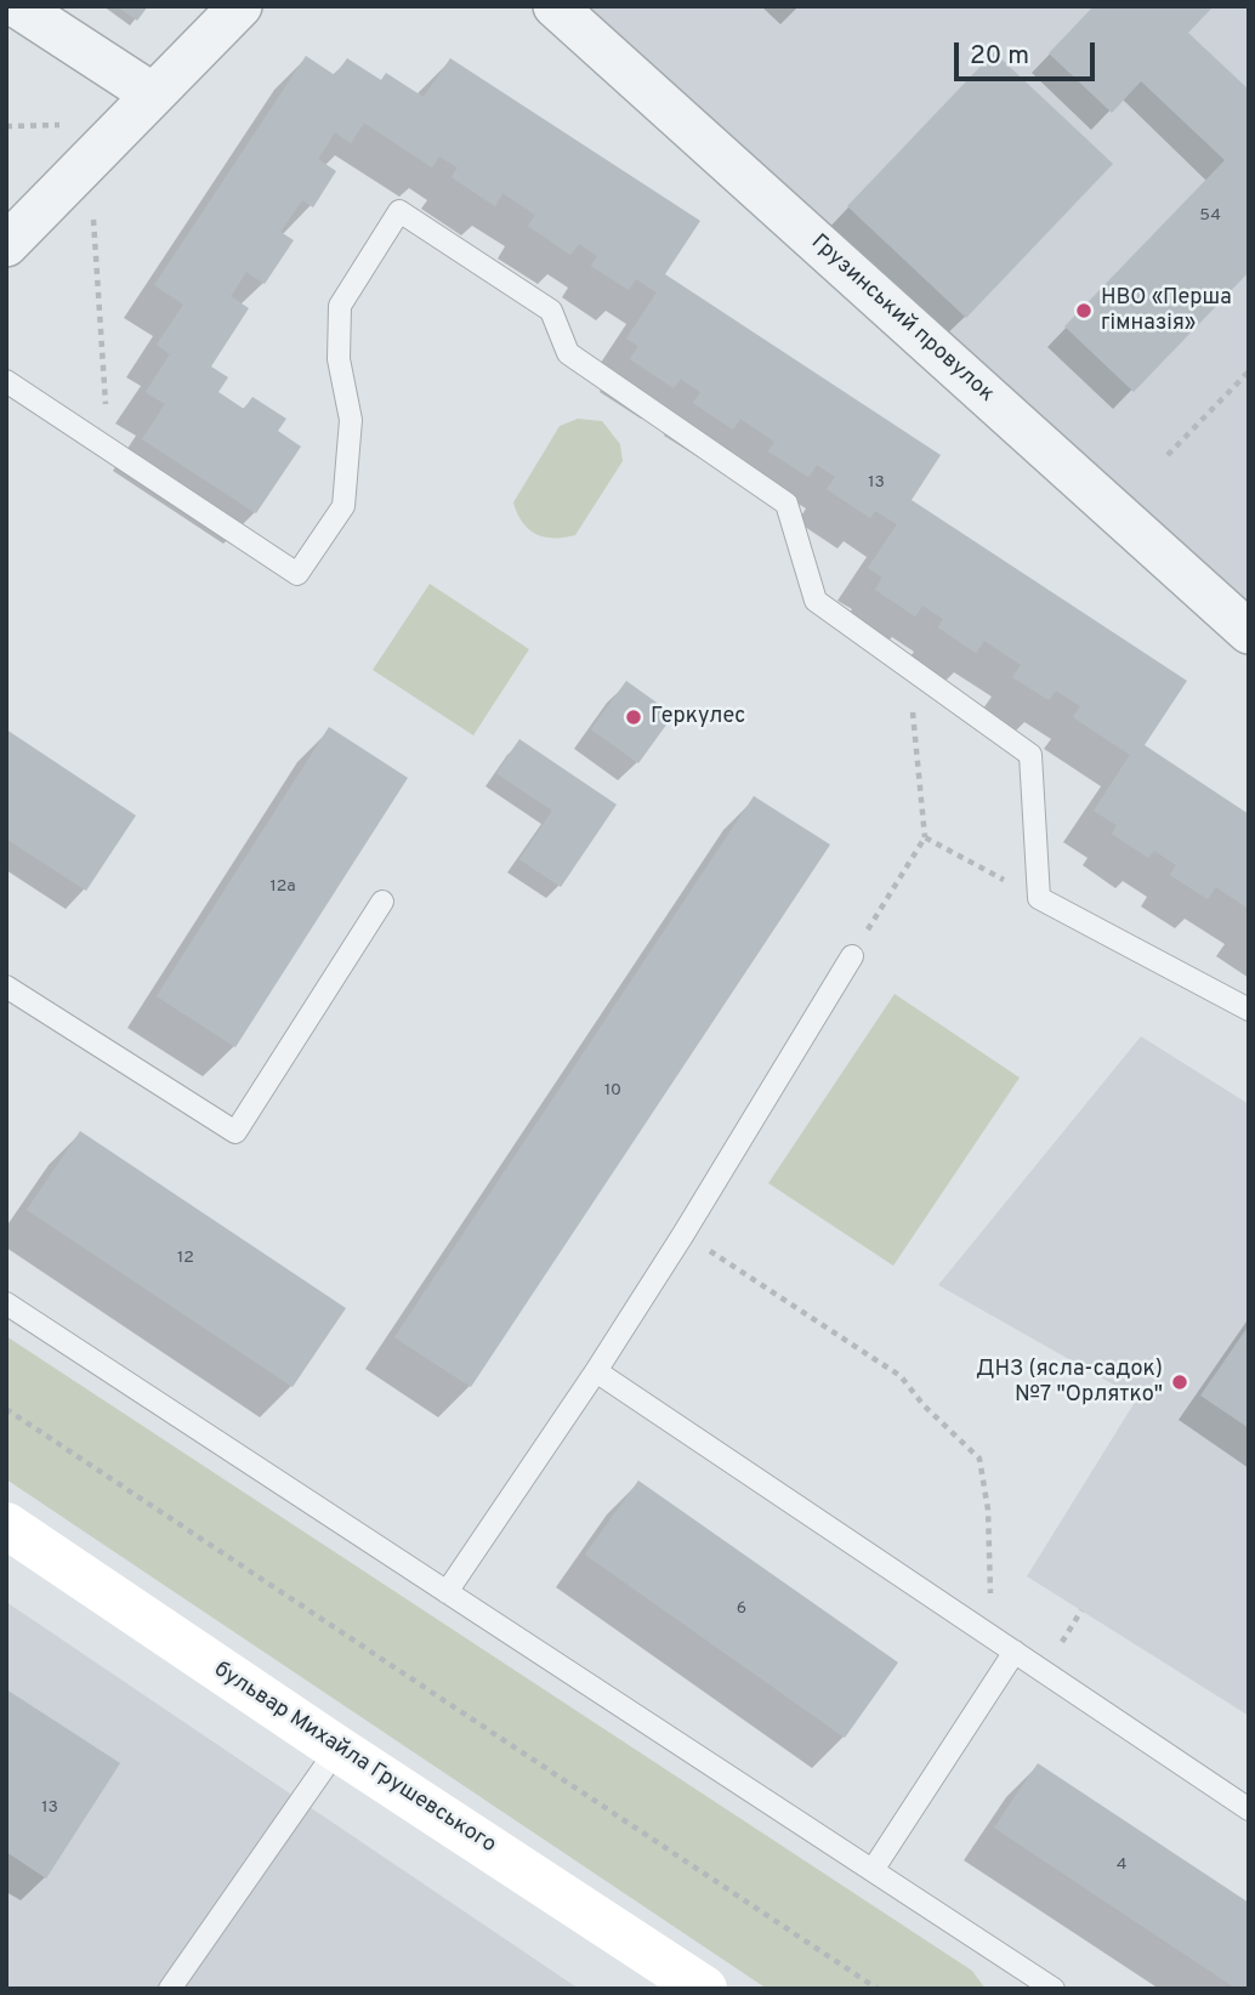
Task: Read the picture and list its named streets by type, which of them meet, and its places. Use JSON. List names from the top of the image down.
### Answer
{
  "streets": {
    "main road": ["бульвар Михайла Грушевського"],
    "street": ["Грузинський провулок"]
  },
  "places": ["НВО «Перша гімназія»", "Геркулес", "ДНЗ (ясла-садок) №7 \"Орлятко\""],
  "house_numbers": [
    "54",
    "13",
    "12а",
    "10",
    "12",
    "6",
    "13",
    "4"
  ],
  "scale_bar": "20 m"
}
